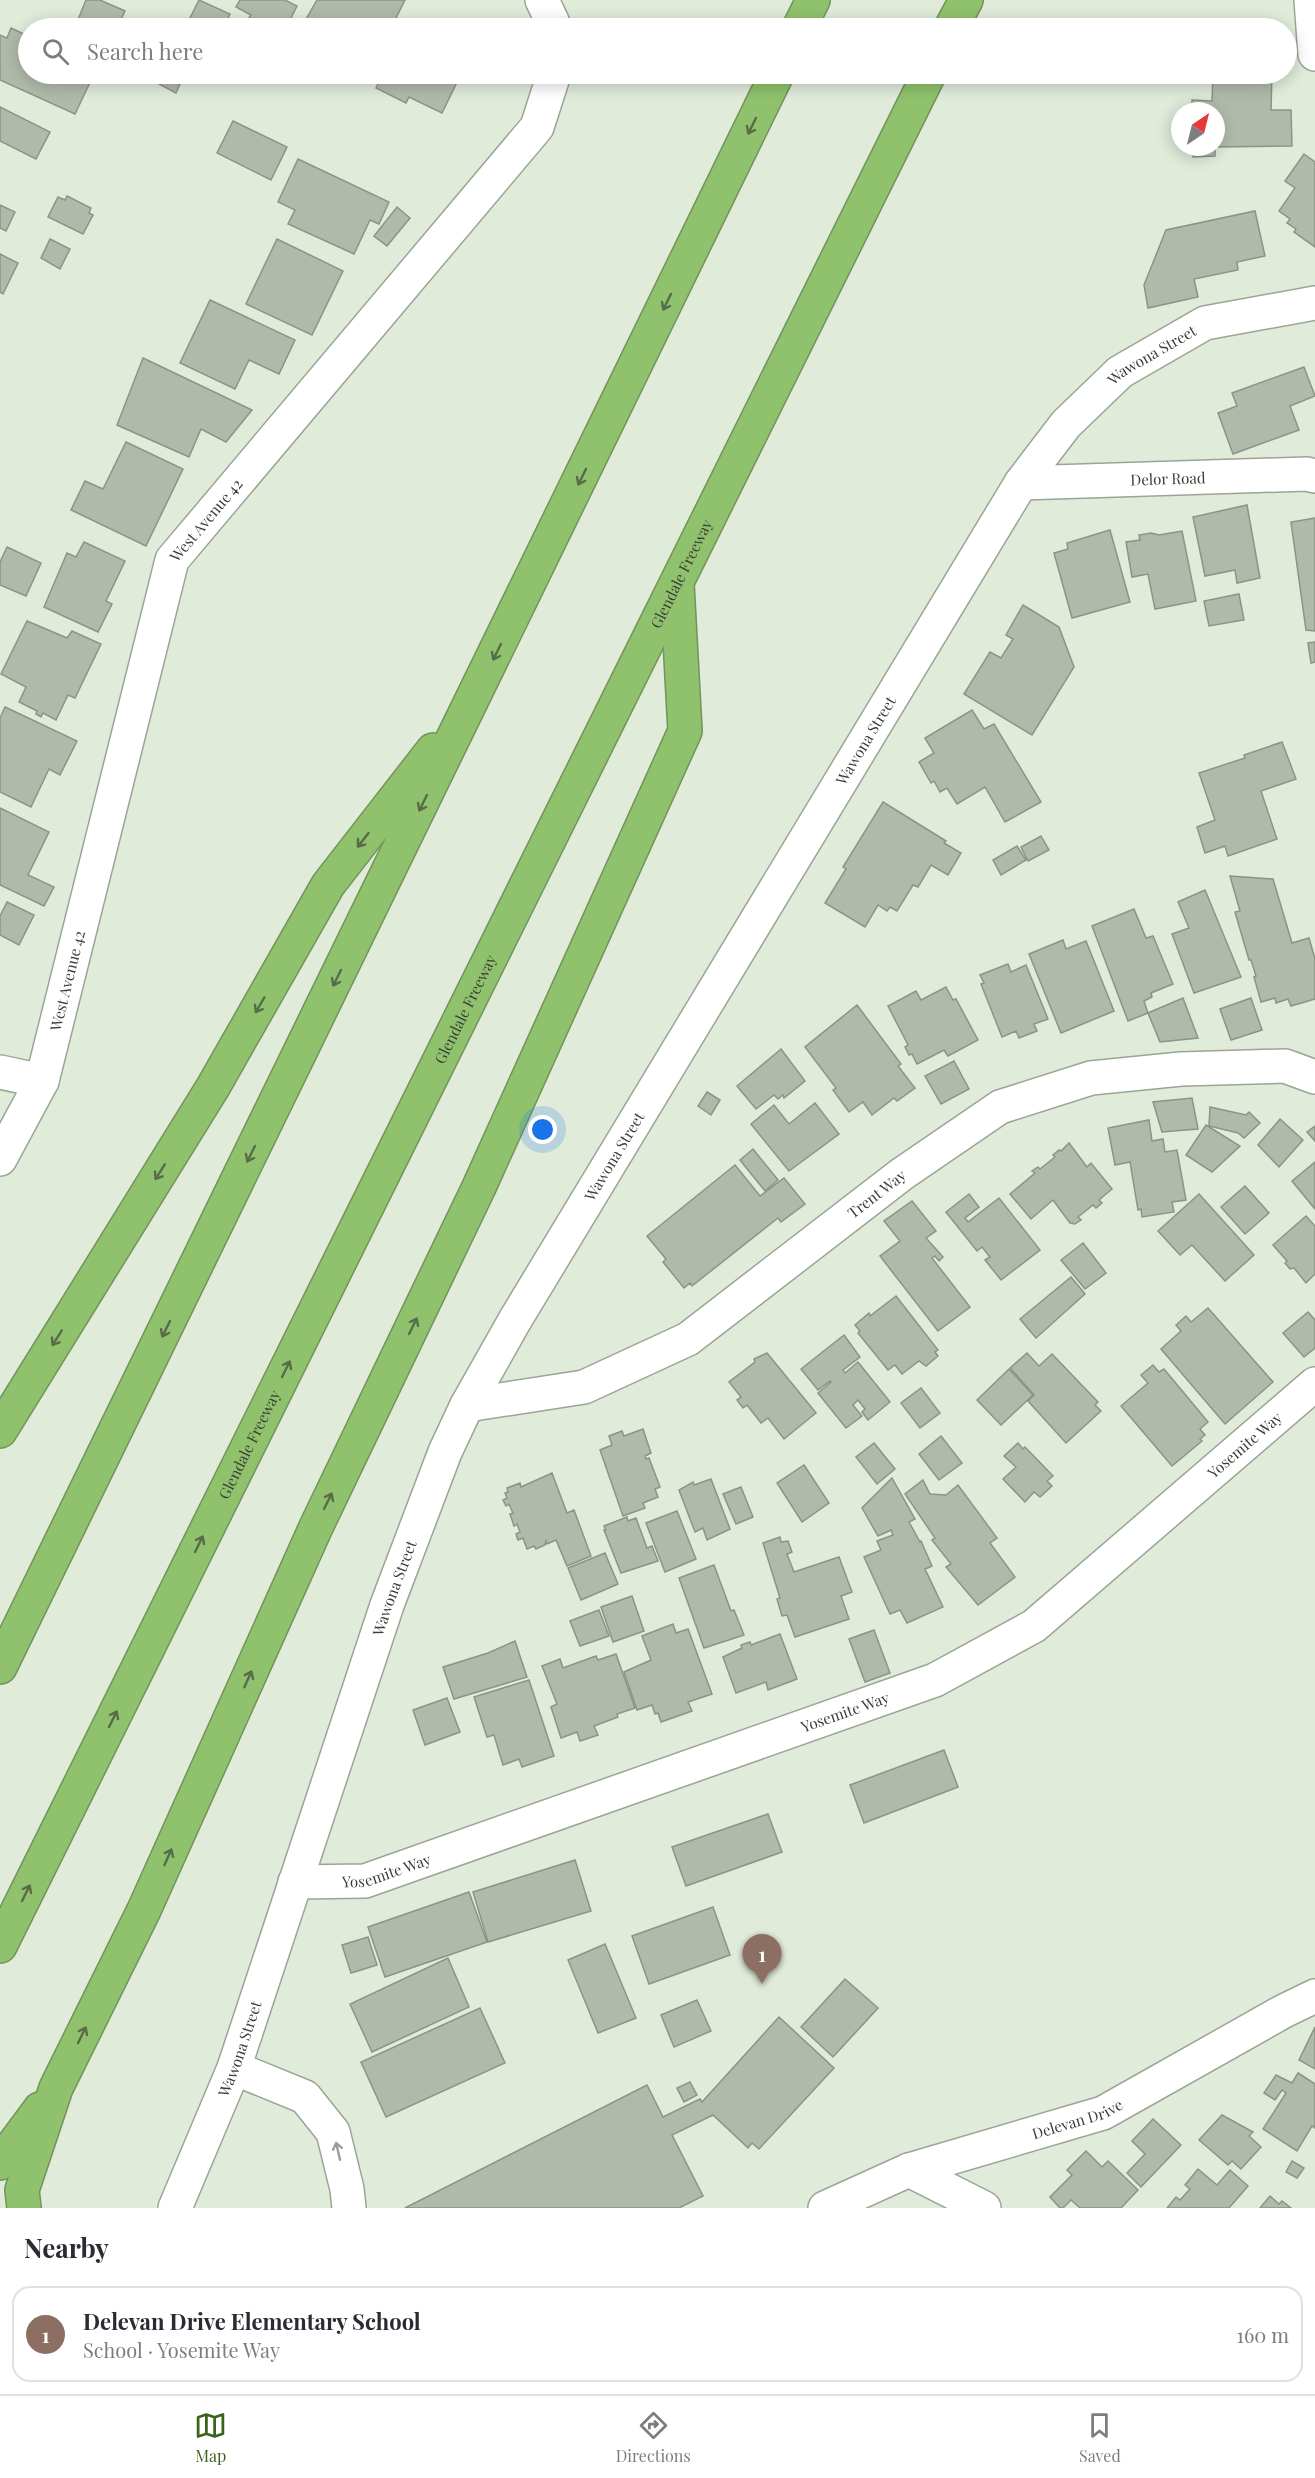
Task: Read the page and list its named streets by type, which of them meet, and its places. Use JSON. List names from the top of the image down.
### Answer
{
  "streets": {
    "highway": ["Glendale Freeway"],
    "street": [
      "Wawona Street",
      "Delor Road",
      "West Avenue 42",
      "Trent Way",
      "Yosemite Way",
      "Delevan Drive"
    ]
  },
  "crossings": [
    ["Wawona Street", "Delor Road"],
    ["Wawona Street", "Trent Way"],
    ["Wawona Street", "Yosemite Way"]
  ],
  "north": "top right",
  "page": {
    "search": "Search here",
    "pins": "1",
    "heading": "Nearby",
    "list": [
      {
        "mark": "1",
        "name": "Delevan Drive Elementary School",
        "note": "School · Yosemite Way",
        "value": "160 m"
      }
    ],
    "nav": ["Map", "Directions", "Saved"]
  }
}
